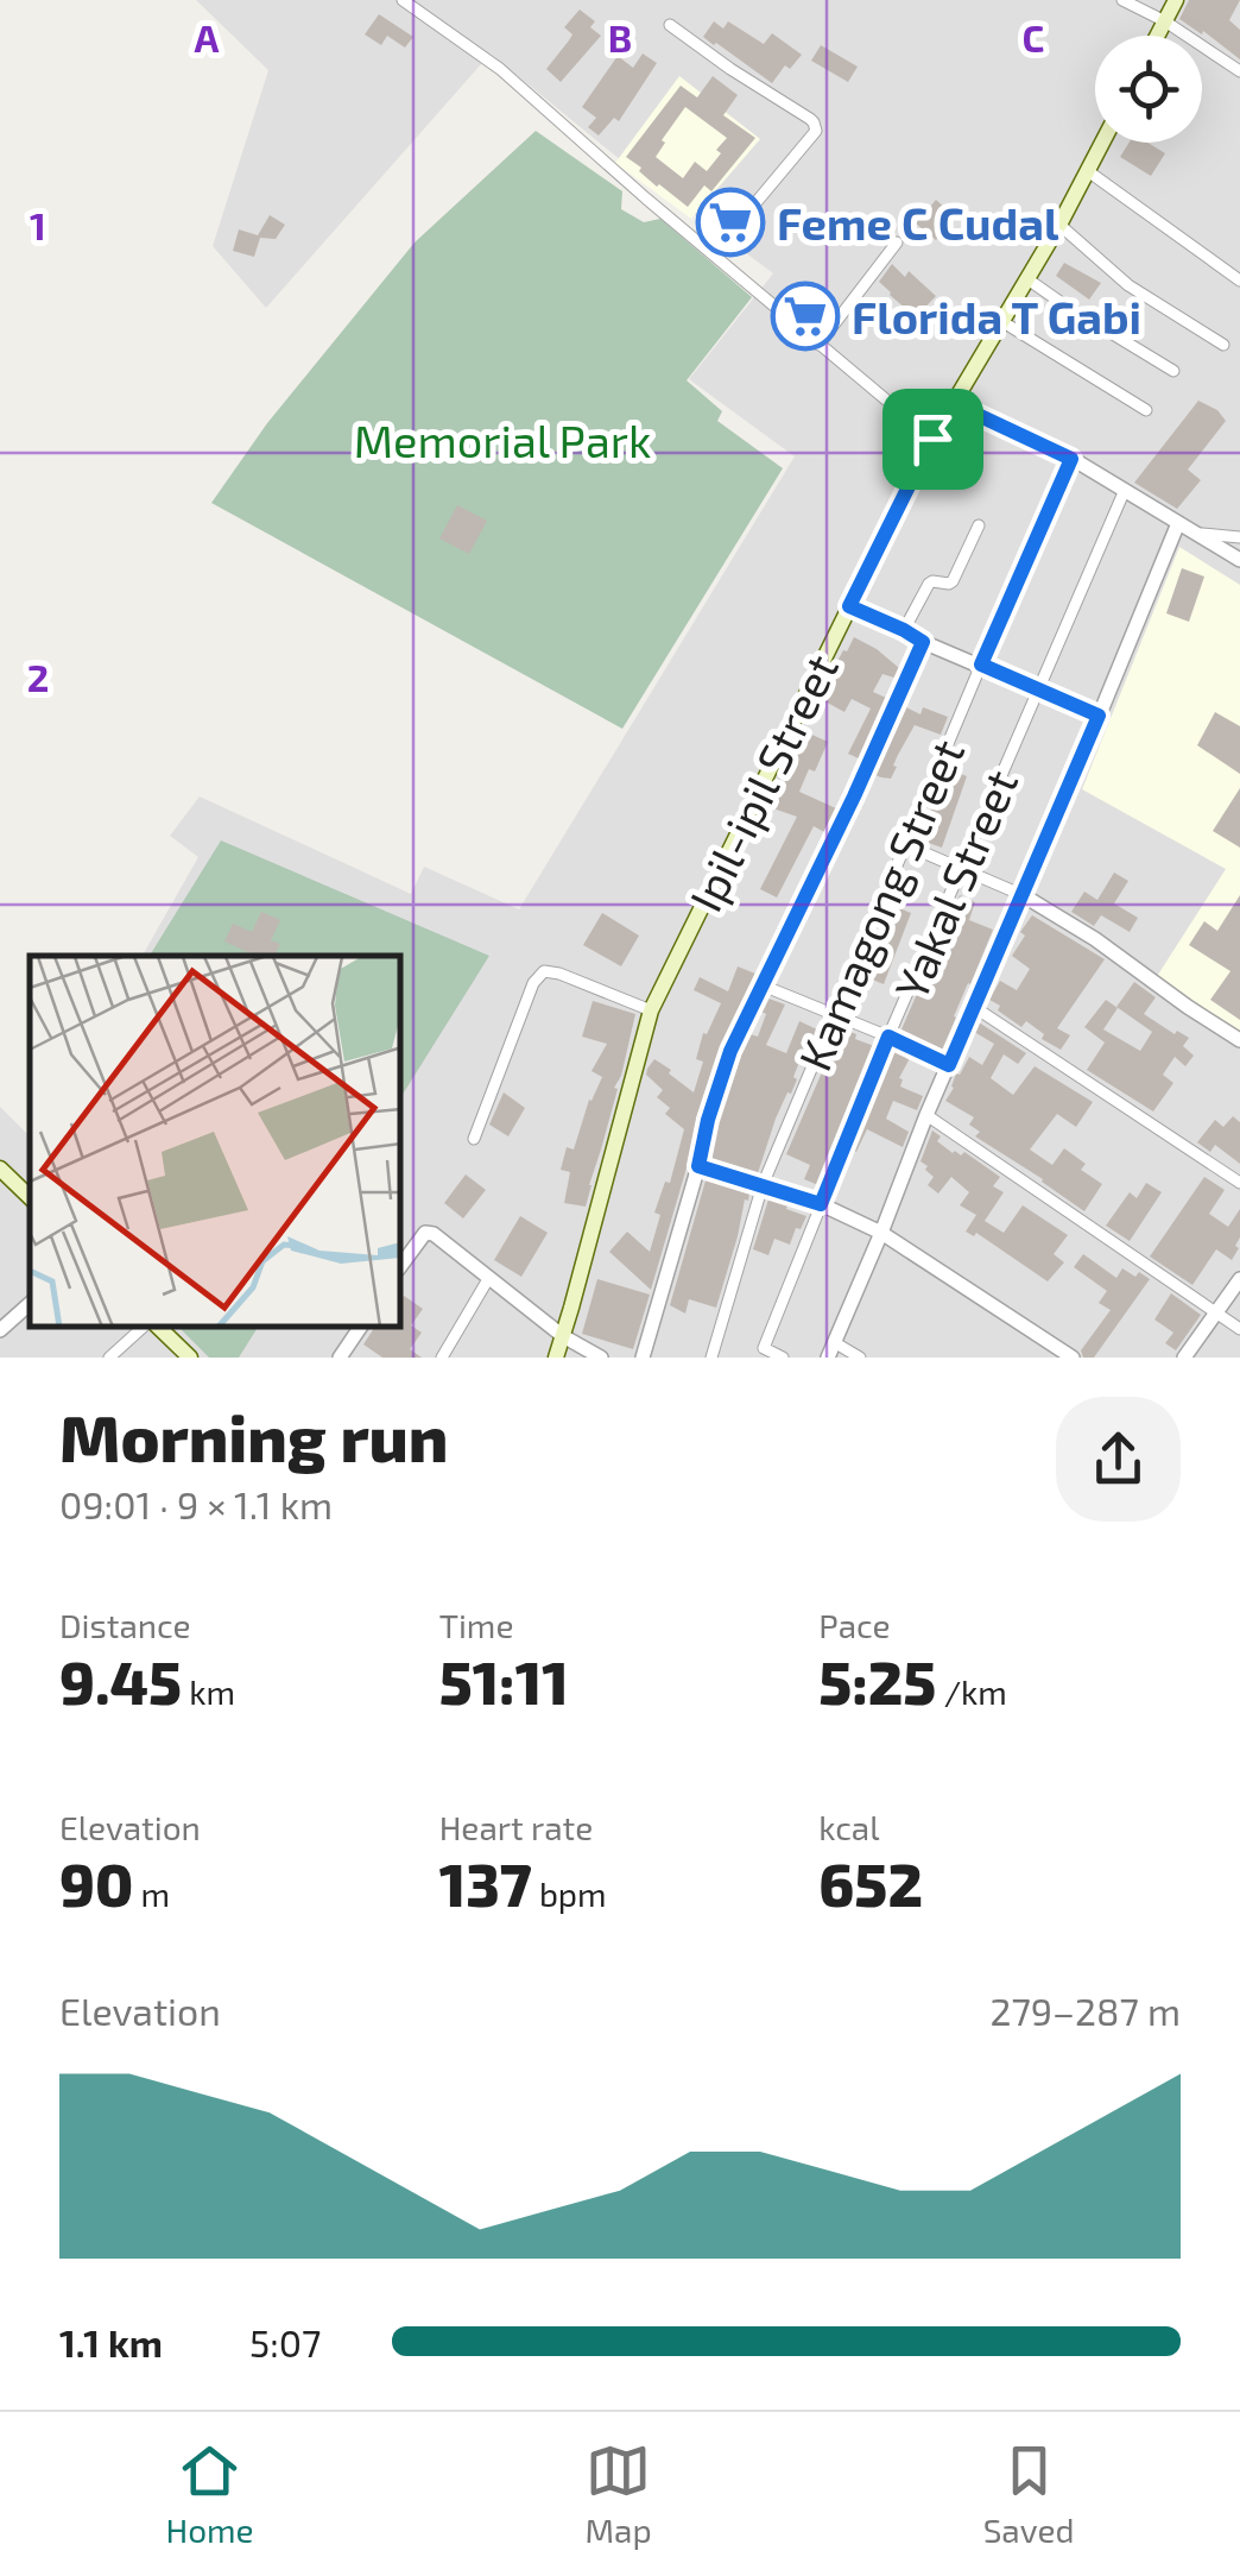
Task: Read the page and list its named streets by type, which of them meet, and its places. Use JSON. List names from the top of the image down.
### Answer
{
  "streets": {
    "main road": ["Ipil-ipil Street"],
    "street": ["Yakal Street", "Kamagong Street"]
  },
  "parks": ["Memorial Park"],
  "places": {
    "supermarket": ["Feme C Cudal", "Florida T Gabi"]
  },
  "page": {
    "heading": ["Morning run", "09:01 · 9 × 1.1 km"],
    "stats": [
      ["Distance", "9.45 km"],
      ["Time", "51:11"],
      ["Pace", "5:25 /km"],
      ["Elevation", "90 m"],
      ["Heart rate", "137 bpm"],
      ["kcal", "652"]
    ],
    "chart": ["Elevation", "279–287 m"],
    "list": [
      {
        "name": "1.1 km",
        "note": "5:07"
      }
    ],
    "tabs": ["Home", "Map", "Saved"]
  },
  "grid": {
    "columns": ["A", "B", "C"],
    "rows": ["1", "2"]
  }
}
